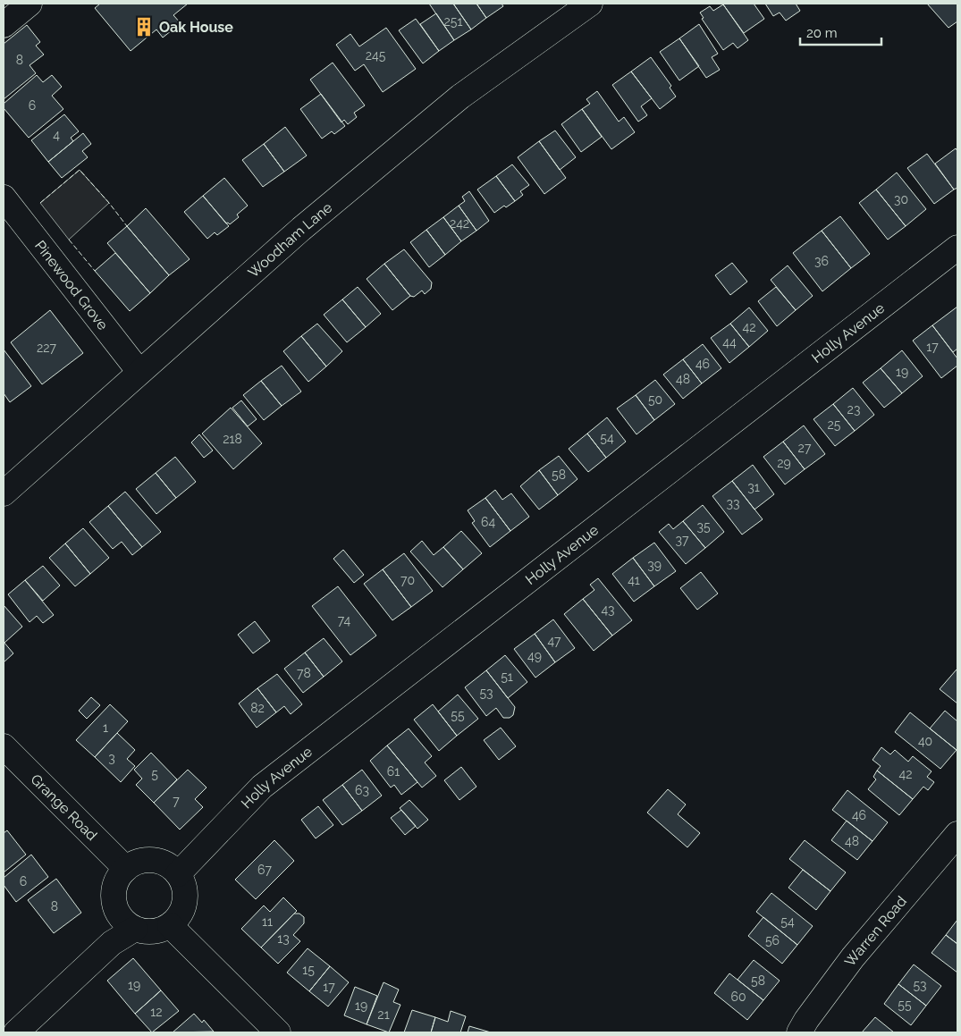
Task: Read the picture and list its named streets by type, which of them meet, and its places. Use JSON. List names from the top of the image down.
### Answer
{
  "streets": {
    "street": [
      "Woodham Lane",
      "Pinewood Grove",
      "Holly Avenue",
      "Grange Road",
      "Warren Road"
    ]
  },
  "crossings": [
    ["Woodham Lane", "Pinewood Grove"],
    ["Holly Avenue", "Grange Road"]
  ],
  "places": {
    "building": ["Oak House"]
  },
  "house_numbers": [
    "251",
    "245",
    "8",
    "6",
    "4",
    "30",
    "242",
    "36",
    "42",
    "44",
    "17",
    "227",
    "46",
    "19",
    "48",
    "50",
    "23",
    "25",
    "54",
    "218",
    "27",
    "29",
    "58",
    "31",
    "33",
    "64",
    "35",
    "37",
    "39",
    "70",
    "41",
    "43",
    "74",
    "47",
    "49",
    "78",
    "51",
    "53",
    "82",
    "55",
    "1",
    "40",
    "3",
    "61",
    "5",
    "42",
    "63",
    "7",
    "46",
    "48",
    "67",
    "6",
    "8",
    "11",
    "54",
    "13",
    "56",
    "15",
    "58",
    "19",
    "53",
    "17",
    "60",
    "55",
    "19",
    "12",
    "21"
  ],
  "scale_bar": "20 m"
}
